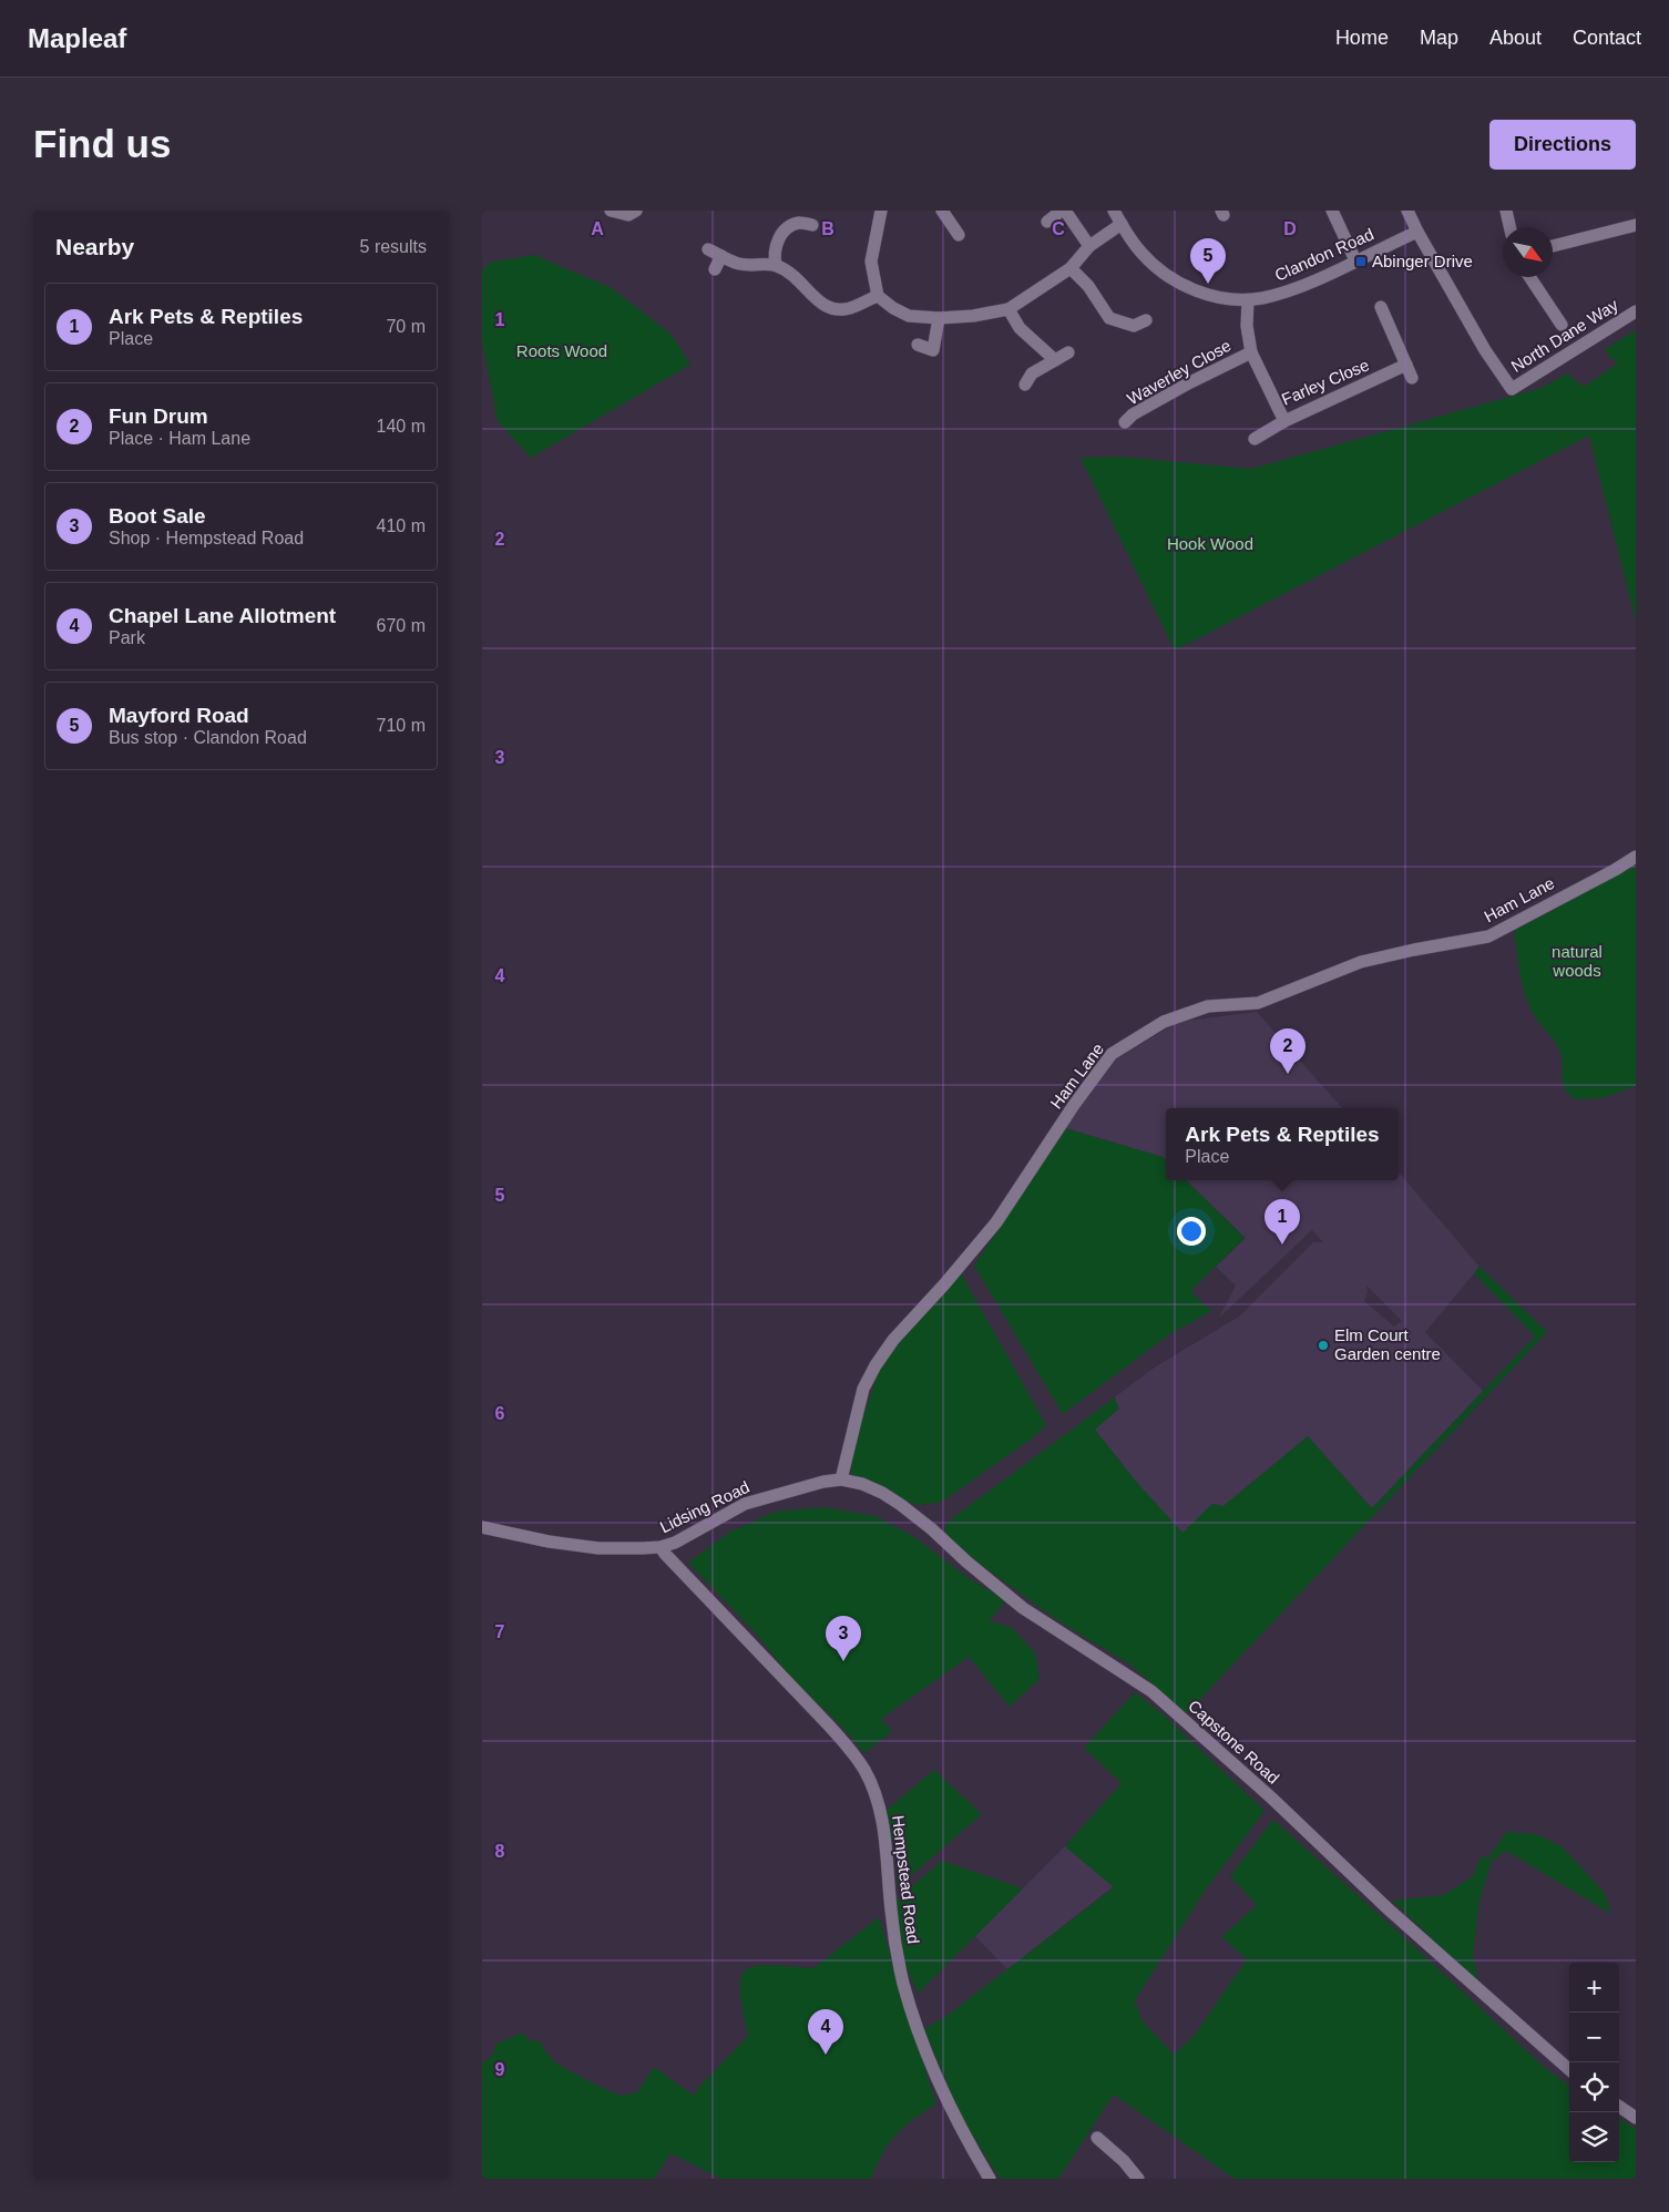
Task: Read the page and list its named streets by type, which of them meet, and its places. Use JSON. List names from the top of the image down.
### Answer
{
  "streets": {
    "street": [
      "Clandon Road",
      "North Dane Way",
      "Waverley Close",
      "Farley Close",
      "Ham Lane",
      "Lidsing Road",
      "Capstone Road",
      "Hempstead Road"
    ]
  },
  "crossings": [
    ["Clandon Road", "North Dane Way"],
    ["Clandon Road", "Farley Close"],
    ["Waverley Close", "Farley Close"],
    ["Ham Lane", "Lidsing Road"],
    ["Ham Lane", "Capstone Road"],
    ["Lidsing Road", "Capstone Road"],
    ["Lidsing Road", "Hempstead Road"]
  ],
  "parks": ["Roots Wood", "Hook Wood", "natural woods"],
  "places": {
    "transit": ["Abinger Drive"],
    "other": ["Elm Court Garden centre"]
  },
  "north": "bottom right",
  "page": {
    "header": "Mapleaf",
    "nav": [
      "Home",
      "Map",
      "About",
      "Contact"
    ],
    "buttons": "Directions",
    "title": "Find us",
    "heading": ["Nearby", "5 results"],
    "pins": [
      "5",
      "2",
      "1",
      "3",
      "4"
    ],
    "list": [
      {
        "mark": "1",
        "name": "Ark Pets & Reptiles",
        "note": "Place",
        "value": "70 m"
      },
      {
        "mark": "2",
        "name": "Fun Drum",
        "note": "Place · Ham Lane",
        "value": "140 m"
      },
      {
        "mark": "3",
        "name": "Boot Sale",
        "note": "Shop · Hempstead Road",
        "value": "410 m"
      },
      {
        "mark": "4",
        "name": "Chapel Lane Allotment",
        "note": "Park",
        "value": "670 m"
      },
      {
        "mark": "5",
        "name": "Mayford Road",
        "note": "Bus stop · Clandon Road",
        "value": "710 m"
      }
    ],
    "popup": ["Ark Pets & Reptiles", "Place"],
    "map_buttons": ["+", "−"]
  },
  "grid": {
    "columns": [
      "A",
      "B",
      "C",
      "D"
    ],
    "rows": [
      "1",
      "2",
      "3",
      "4",
      "5",
      "6",
      "7",
      "8",
      "9"
    ]
  }
}
